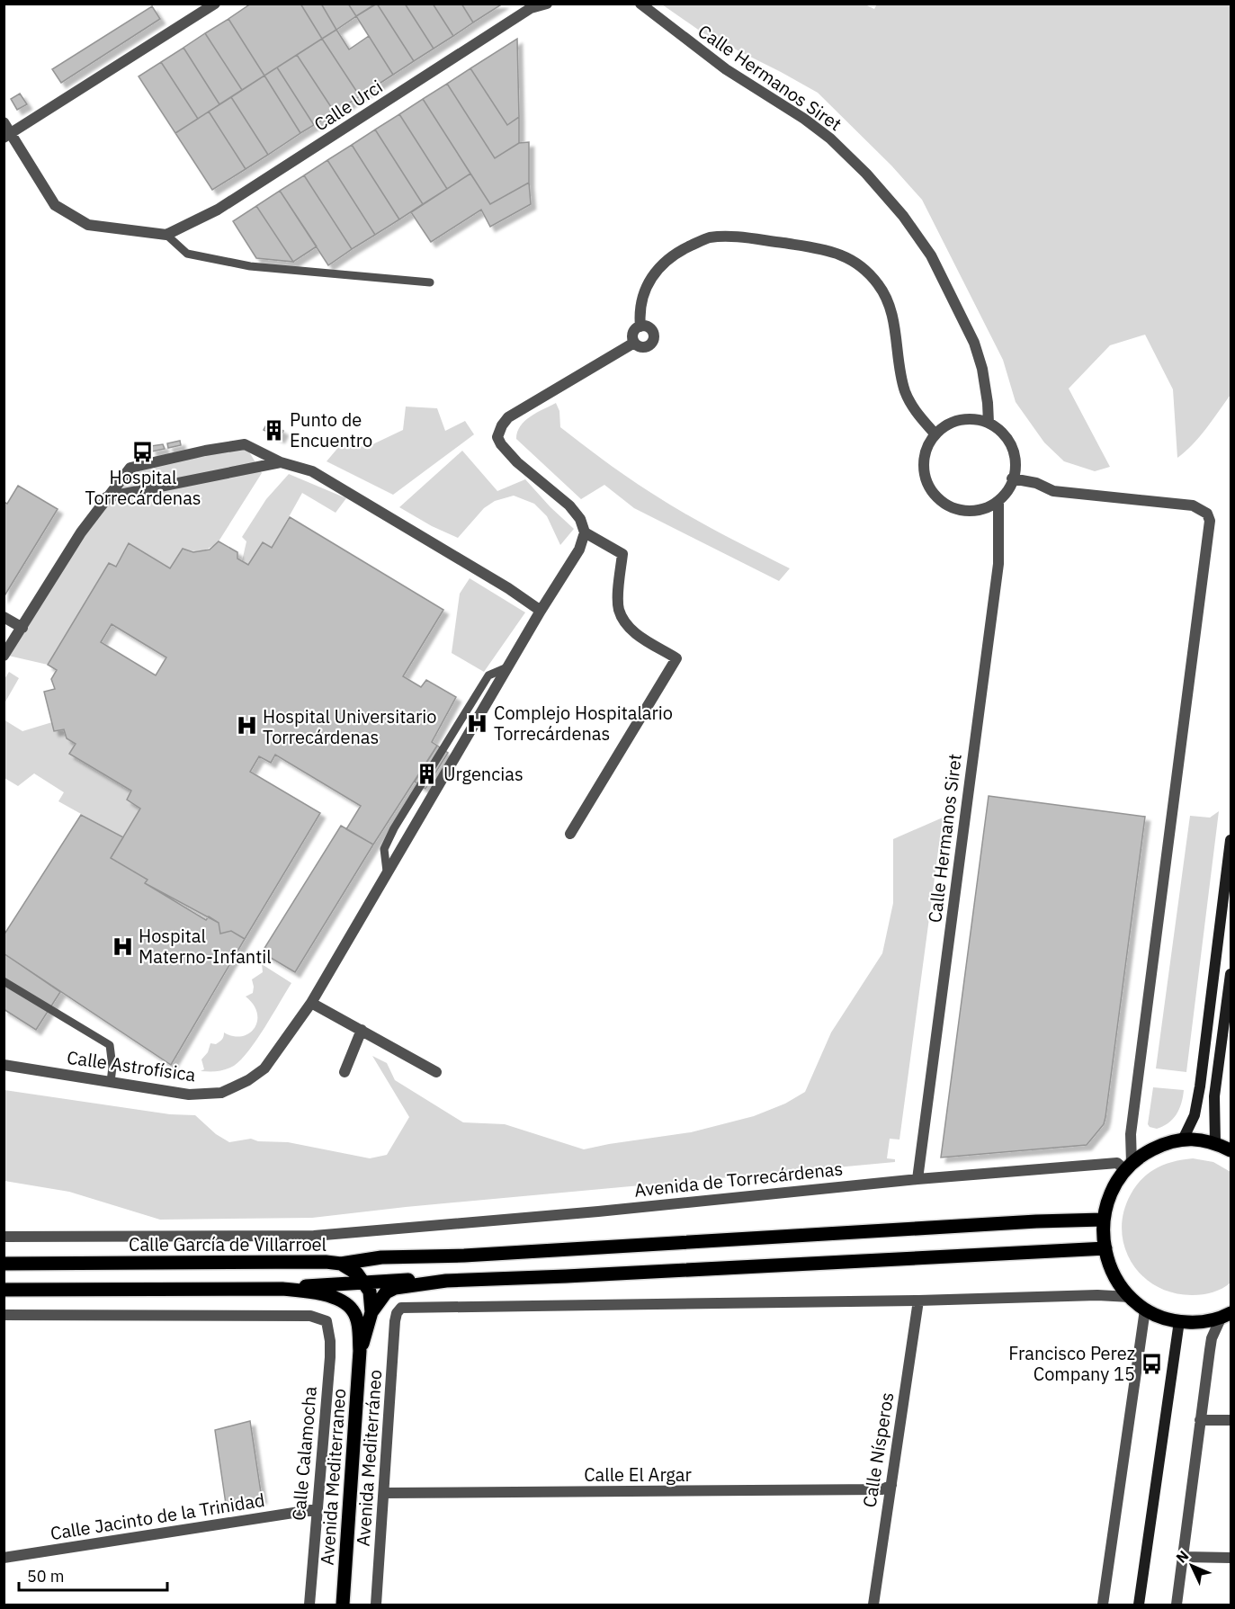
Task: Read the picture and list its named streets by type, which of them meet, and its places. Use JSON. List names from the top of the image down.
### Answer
{
  "streets": {
    "main road": ["Calle García de Villarroel", "Avenida Mediterraneo"],
    "street": [
      "Calle Hermanos Siret",
      "Calle Urci",
      "Calle Astrofísica",
      "Avenida de Torrecárdenas",
      "Calle Nísperos",
      "Calle Calamocha",
      "Avenida Mediterráneo",
      "Calle El Argar",
      "Calle Jacinto de la Trinidad"
    ]
  },
  "crossings": [
    ["Calle Hermanos Siret", "Avenida de Torrecárdenas"],
    ["Avenida de Torrecárdenas", "Calle García de Villarroel"],
    ["Calle Nísperos", "Avenida Mediterráneo"],
    ["Calle Nísperos", "Calle El Argar"],
    ["Calle Calamocha", "Calle Jacinto de la Trinidad"],
    ["Avenida Mediterráneo", "Calle El Argar"]
  ],
  "places": {
    "building": ["Punto de Encuentro", "Urgencias"],
    "bus stop": ["Hospital Torrecárdenas", "Francisco Perez Company 15"],
    "hospital": ["Complejo Hospitalario Torrecárdenas", "Hospital Universitario Torrecárdenas", "Hospital Materno-Infantil"]
  },
  "scale_bar": "50 m",
  "north": "top left"
}
